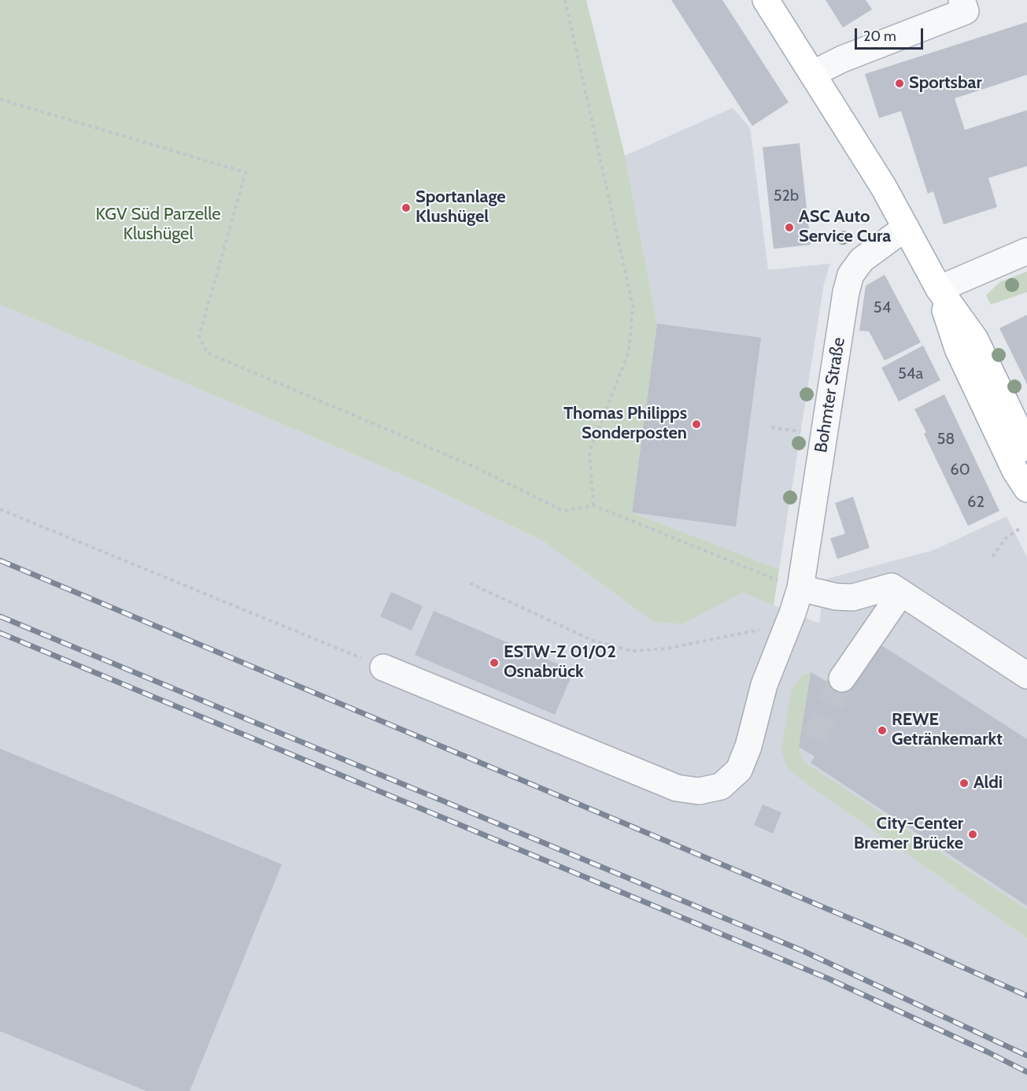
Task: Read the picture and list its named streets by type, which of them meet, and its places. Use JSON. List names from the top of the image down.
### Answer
{
  "streets": {
    "street": ["Bohmter Straße"]
  },
  "parks": ["KGV Süd Parzelle Klushügel"],
  "places": [
    "Sportsbar",
    "Sportanlage Klushügel",
    "ASC Auto Service Cura",
    "Thomas Philipps Sonderposten",
    "ESTW-Z 01/02 Osnabrück",
    "REWE Getränkemarkt",
    "Aldi",
    "City-Center Bremer Brücke"
  ],
  "house_numbers": [
    "52b",
    "54",
    "54a",
    "58",
    "60",
    "62"
  ],
  "scale_bar": "20 m"
}
